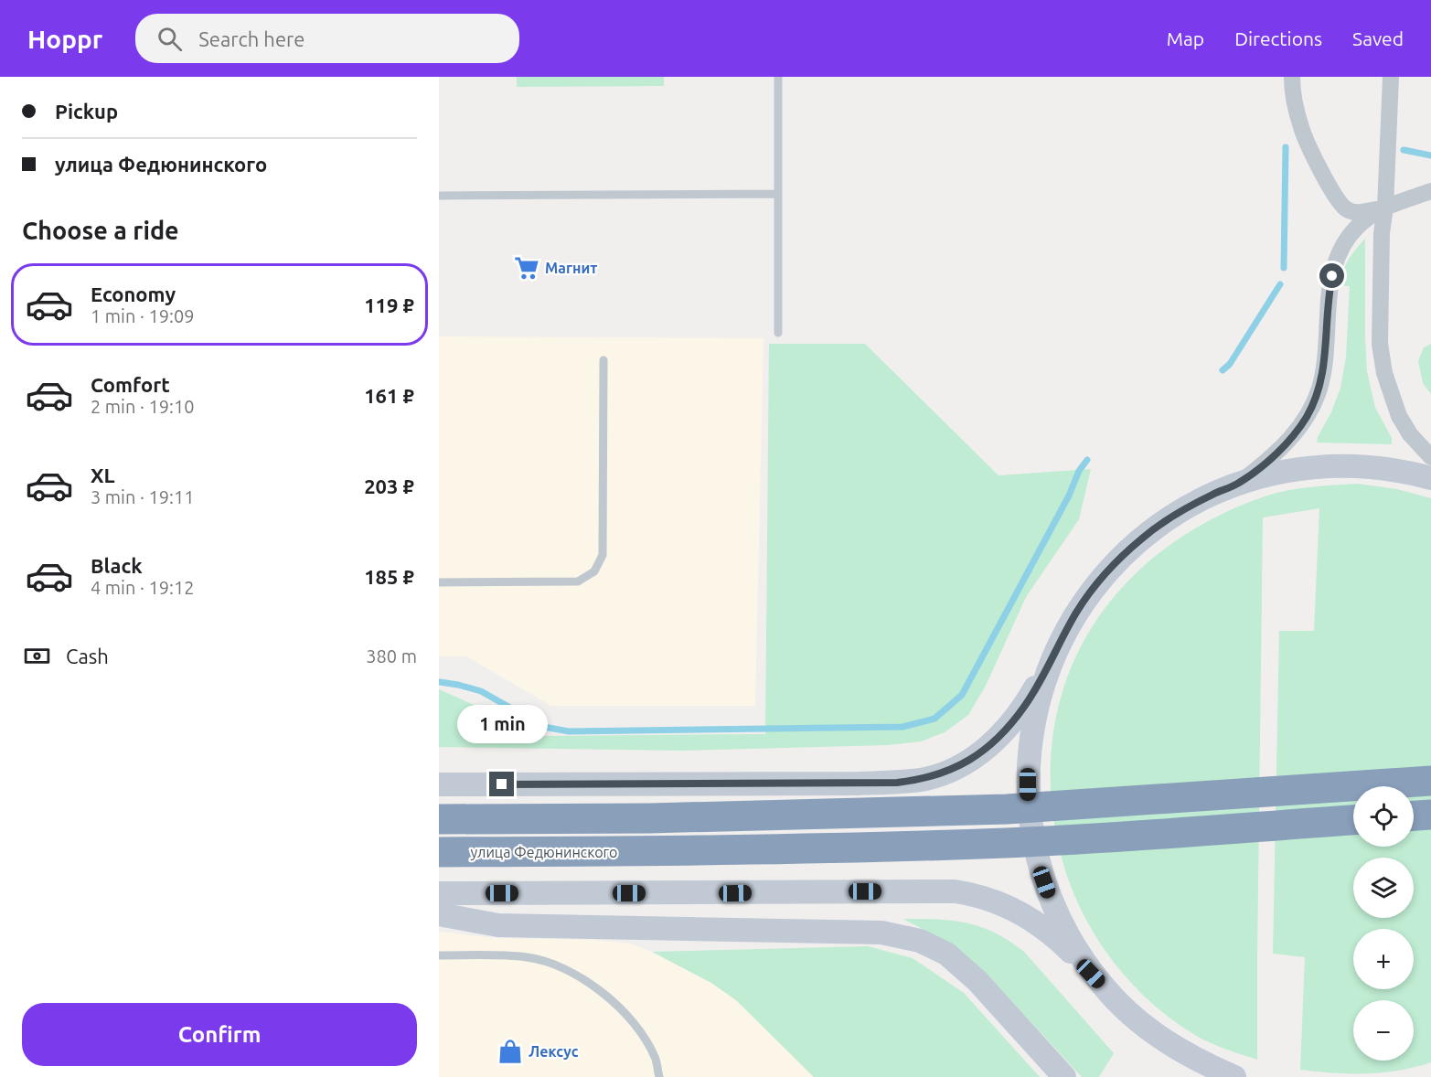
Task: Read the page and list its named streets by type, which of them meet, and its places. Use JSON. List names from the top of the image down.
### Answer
{
  "streets": {
    "highway": ["улица Федюнинского"]
  },
  "places": {
    "supermarket": ["Магнит"],
    "shop": ["Лексус"]
  },
  "page": {
    "header": "Hoppr",
    "search": "Search here",
    "nav": ["Map", "Directions", "Saved"],
    "banner": ["Pickup", "улица Федюнинского"],
    "heading": "Choose a ride",
    "list": [
      {
        "name": "Economy",
        "note": "1 min · 19:09",
        "value": "119 ₽"
      },
      {
        "name": "Comfort",
        "note": "2 min · 19:10",
        "value": "161 ₽"
      },
      {
        "name": "XL",
        "note": "3 min · 19:11",
        "value": "203 ₽"
      },
      {
        "name": "Black",
        "note": "4 min · 19:12",
        "value": "185 ₽"
      }
    ],
    "pay": ["Cash", "380 m"],
    "bubble": "1 min",
    "map_buttons": ["+", "−"],
    "buttons": "Confirm"
  }
}
